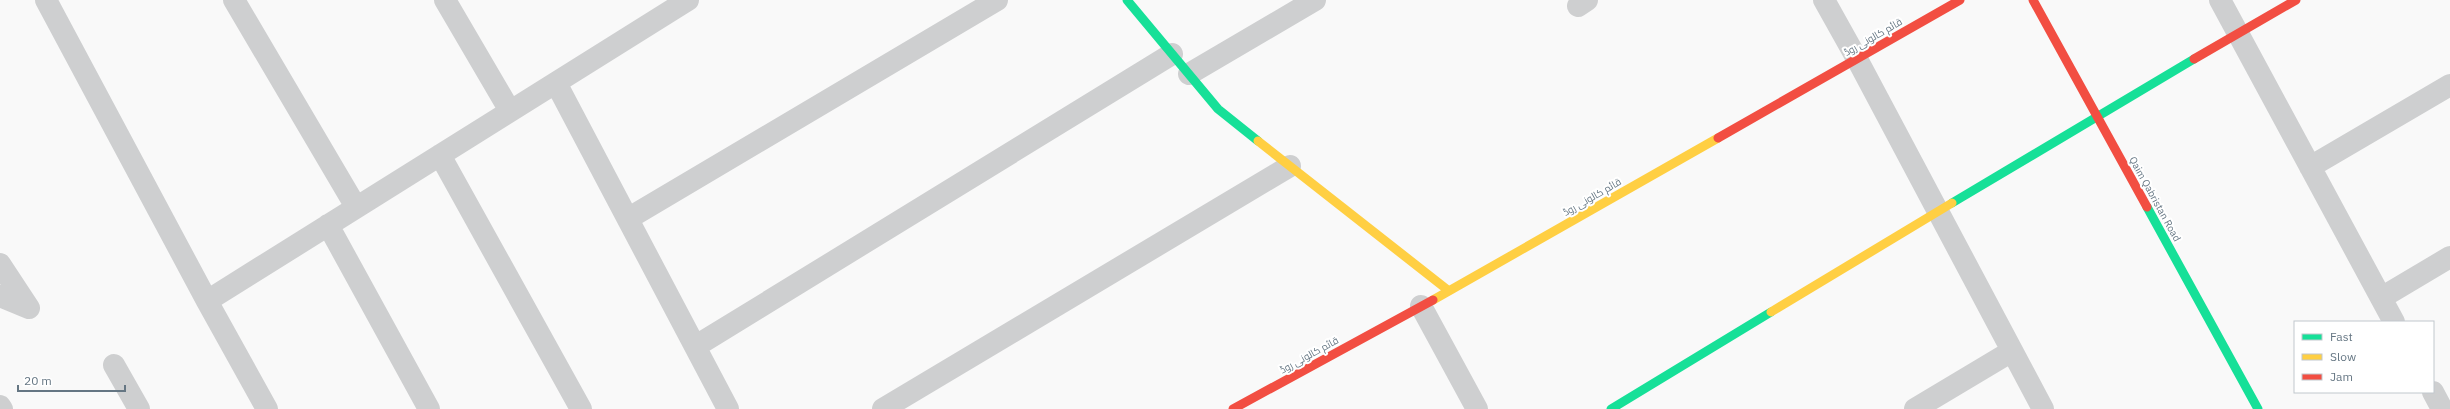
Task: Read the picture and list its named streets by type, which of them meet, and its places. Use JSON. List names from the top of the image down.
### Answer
{
  "streets": {
    "street": ["قائم کالونی روڈ", "Qaim Qabristan Road"]
  },
  "legend": ["Fast", "Slow", "Jam"],
  "scale_bar": "20 m"
}
